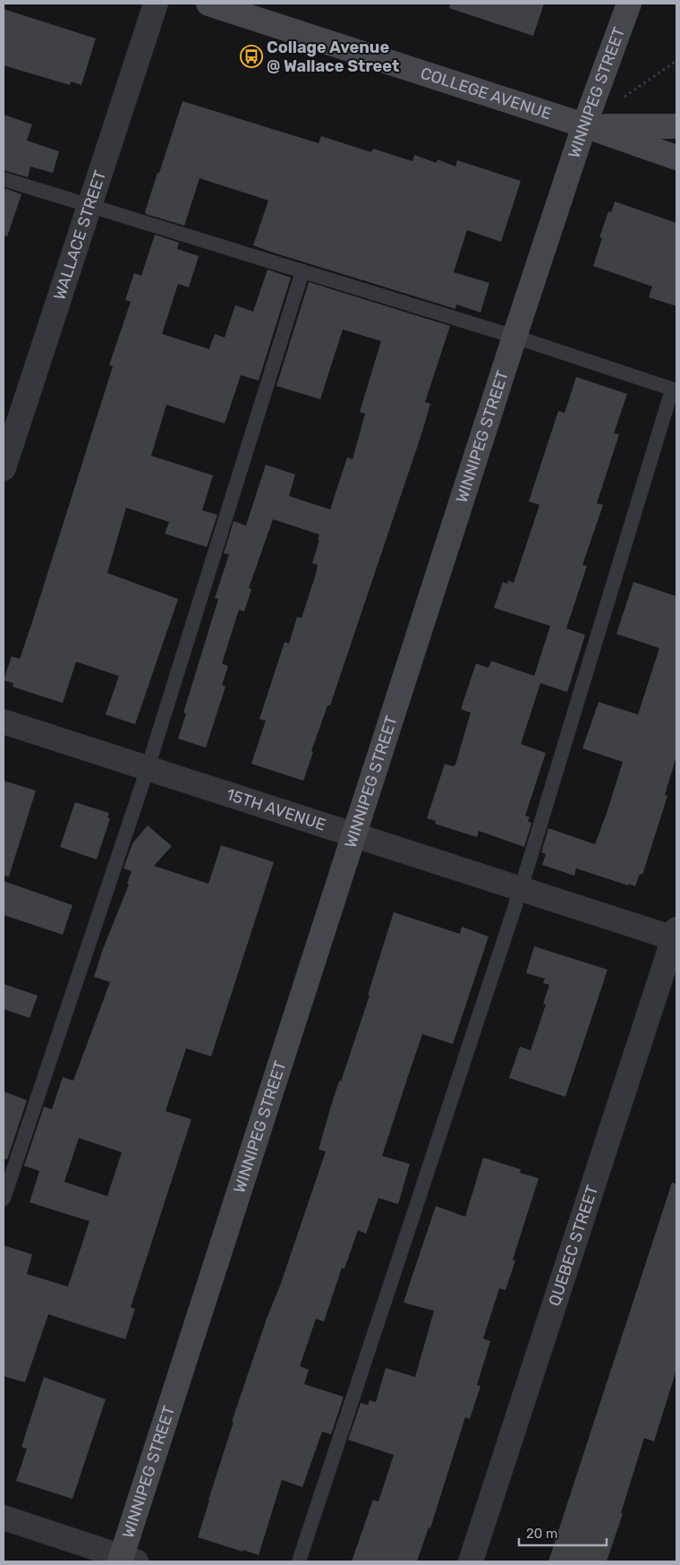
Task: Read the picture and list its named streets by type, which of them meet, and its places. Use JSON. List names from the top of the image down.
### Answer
{
  "streets": {
    "street": [
      "WINNIPEG STREET",
      "COLLEGE AVENUE",
      "WALLACE STREET",
      "15TH AVENUE",
      "QUEBEC STREET"
    ]
  },
  "crossings": [
    ["WINNIPEG STREET", "COLLEGE AVENUE"],
    ["WINNIPEG STREET", "15TH AVENUE"],
    ["15TH AVENUE", "QUEBEC STREET"]
  ],
  "places": {
    "bus stop": ["Collage Avenue @ Wallace Street"]
  },
  "scale_bar": "20 m"
}
